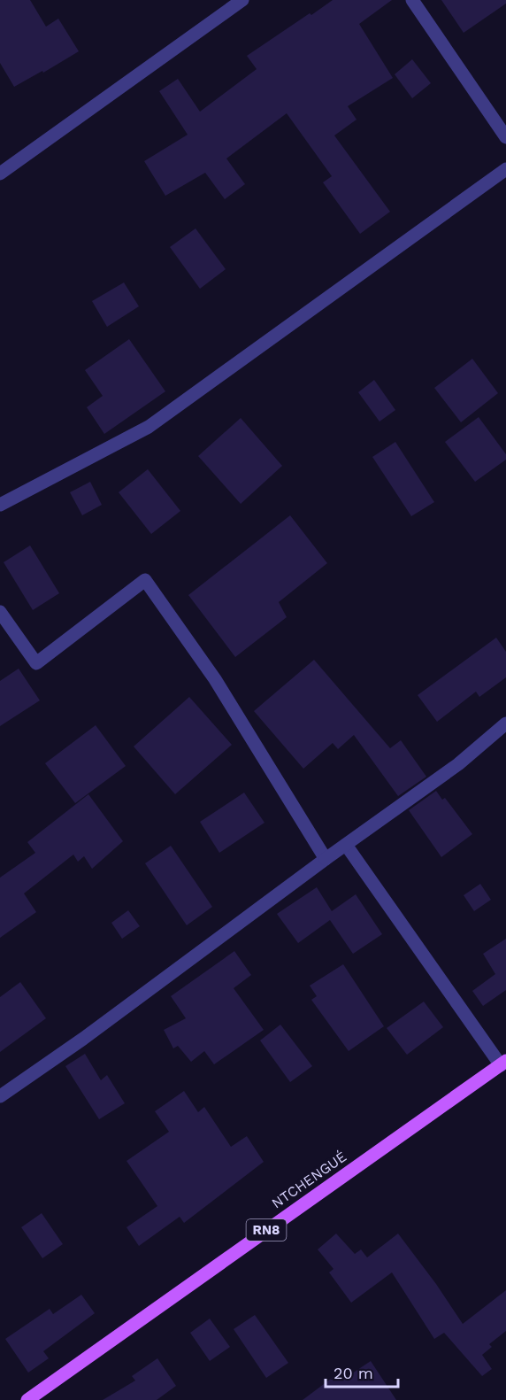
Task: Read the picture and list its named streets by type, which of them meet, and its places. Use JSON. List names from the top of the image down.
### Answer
{
  "streets": {
    "main road": ["NTCHENGUÉ", "RN8"]
  },
  "scale_bar": "20 m"
}
